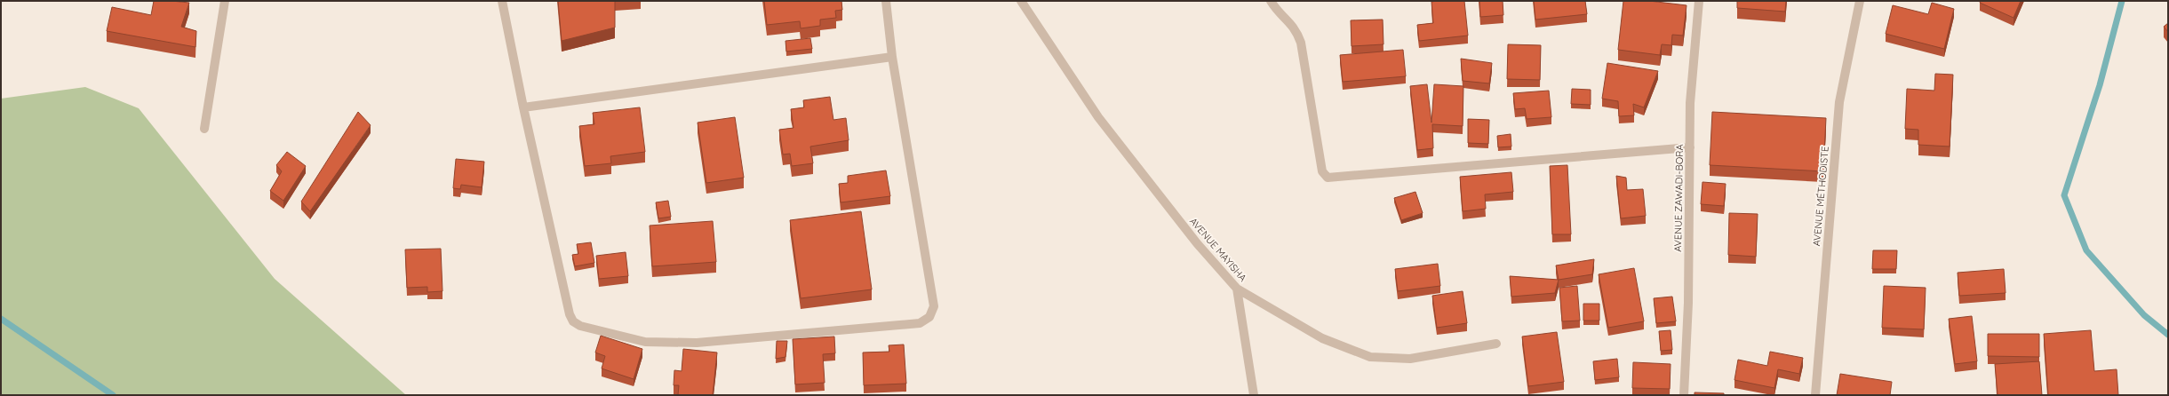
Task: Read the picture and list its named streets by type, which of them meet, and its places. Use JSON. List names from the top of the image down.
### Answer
{
  "streets": {
    "street": ["AVENUE MÉTHODISTE", "AVENUE ZAWADI-BORA", "AVENUE MAYISHA"]
  }
}
